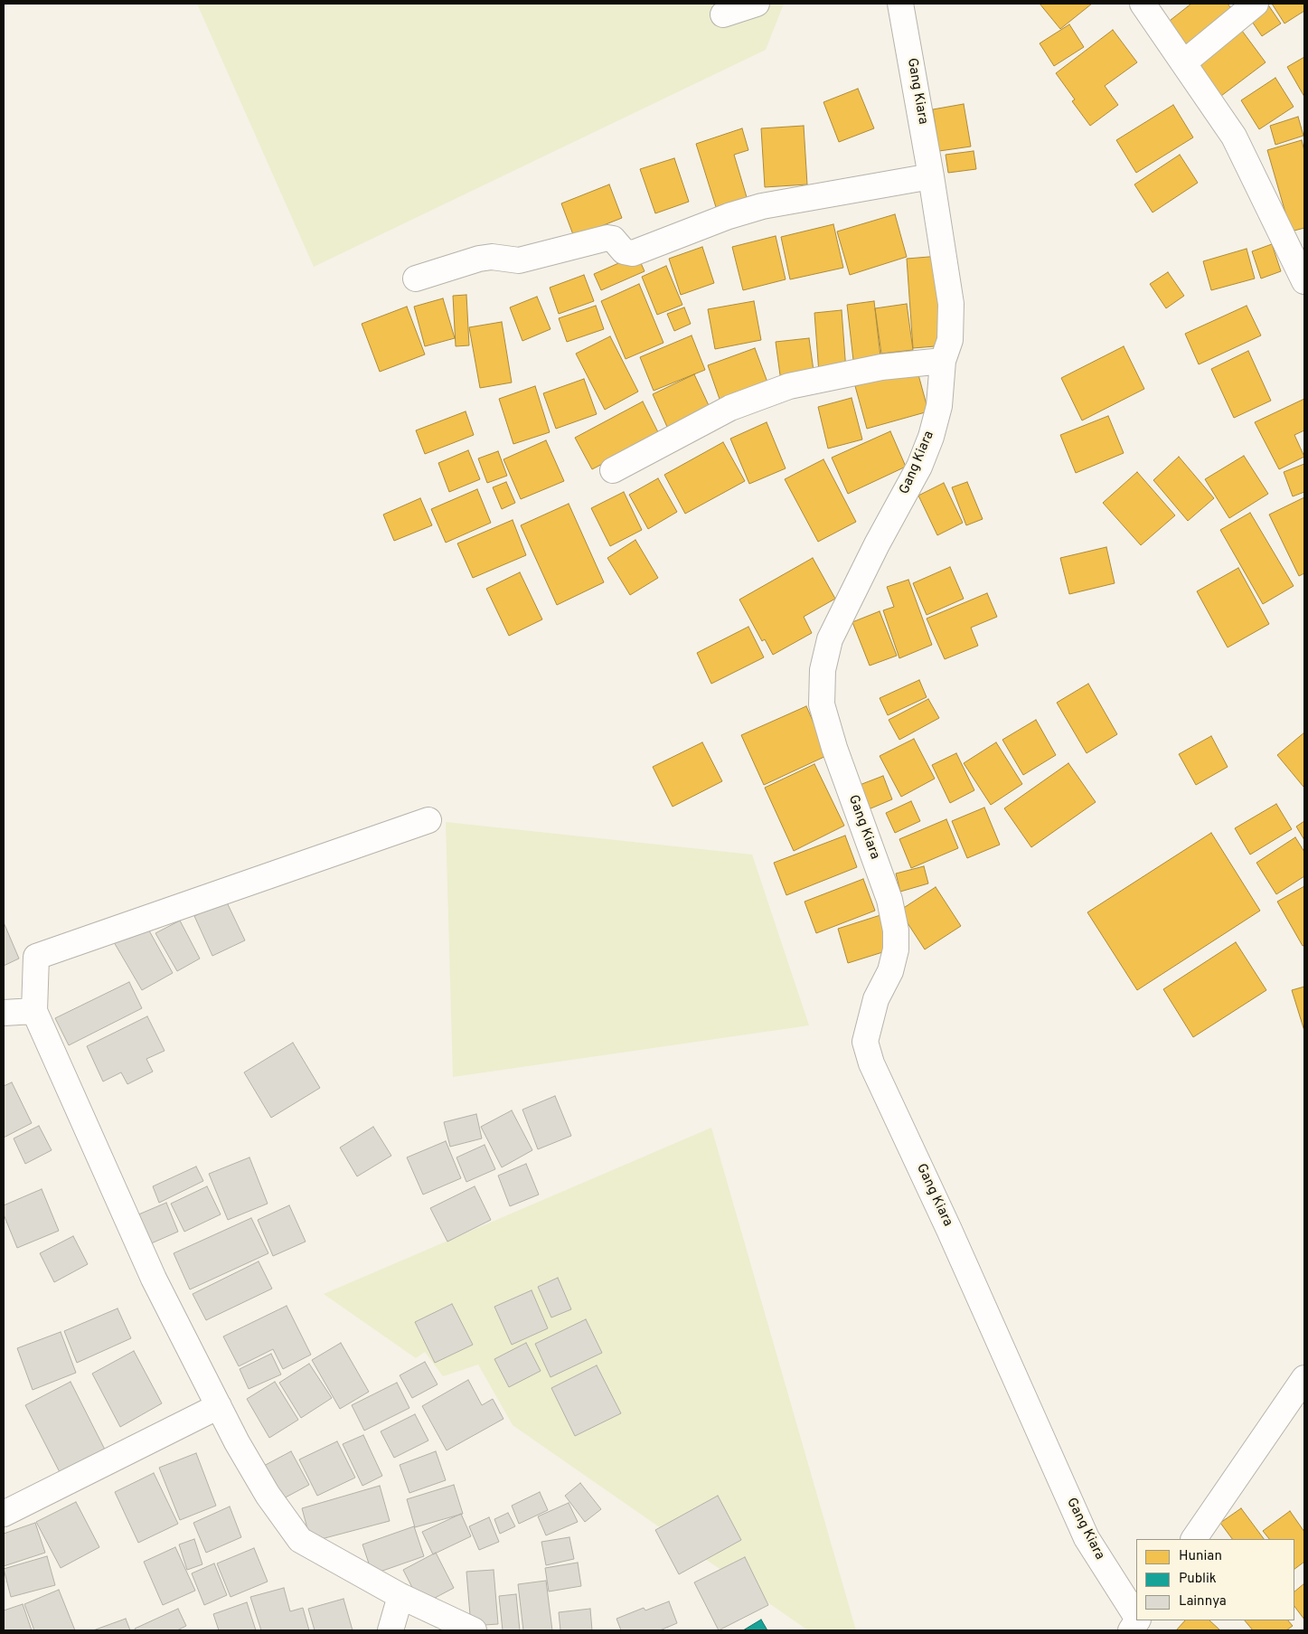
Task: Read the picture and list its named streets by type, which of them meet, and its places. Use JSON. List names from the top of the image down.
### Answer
{
  "streets": {
    "street": ["Gang Kiara"]
  },
  "legend": ["Hunian", "Publik", "Lainnya"]
}
